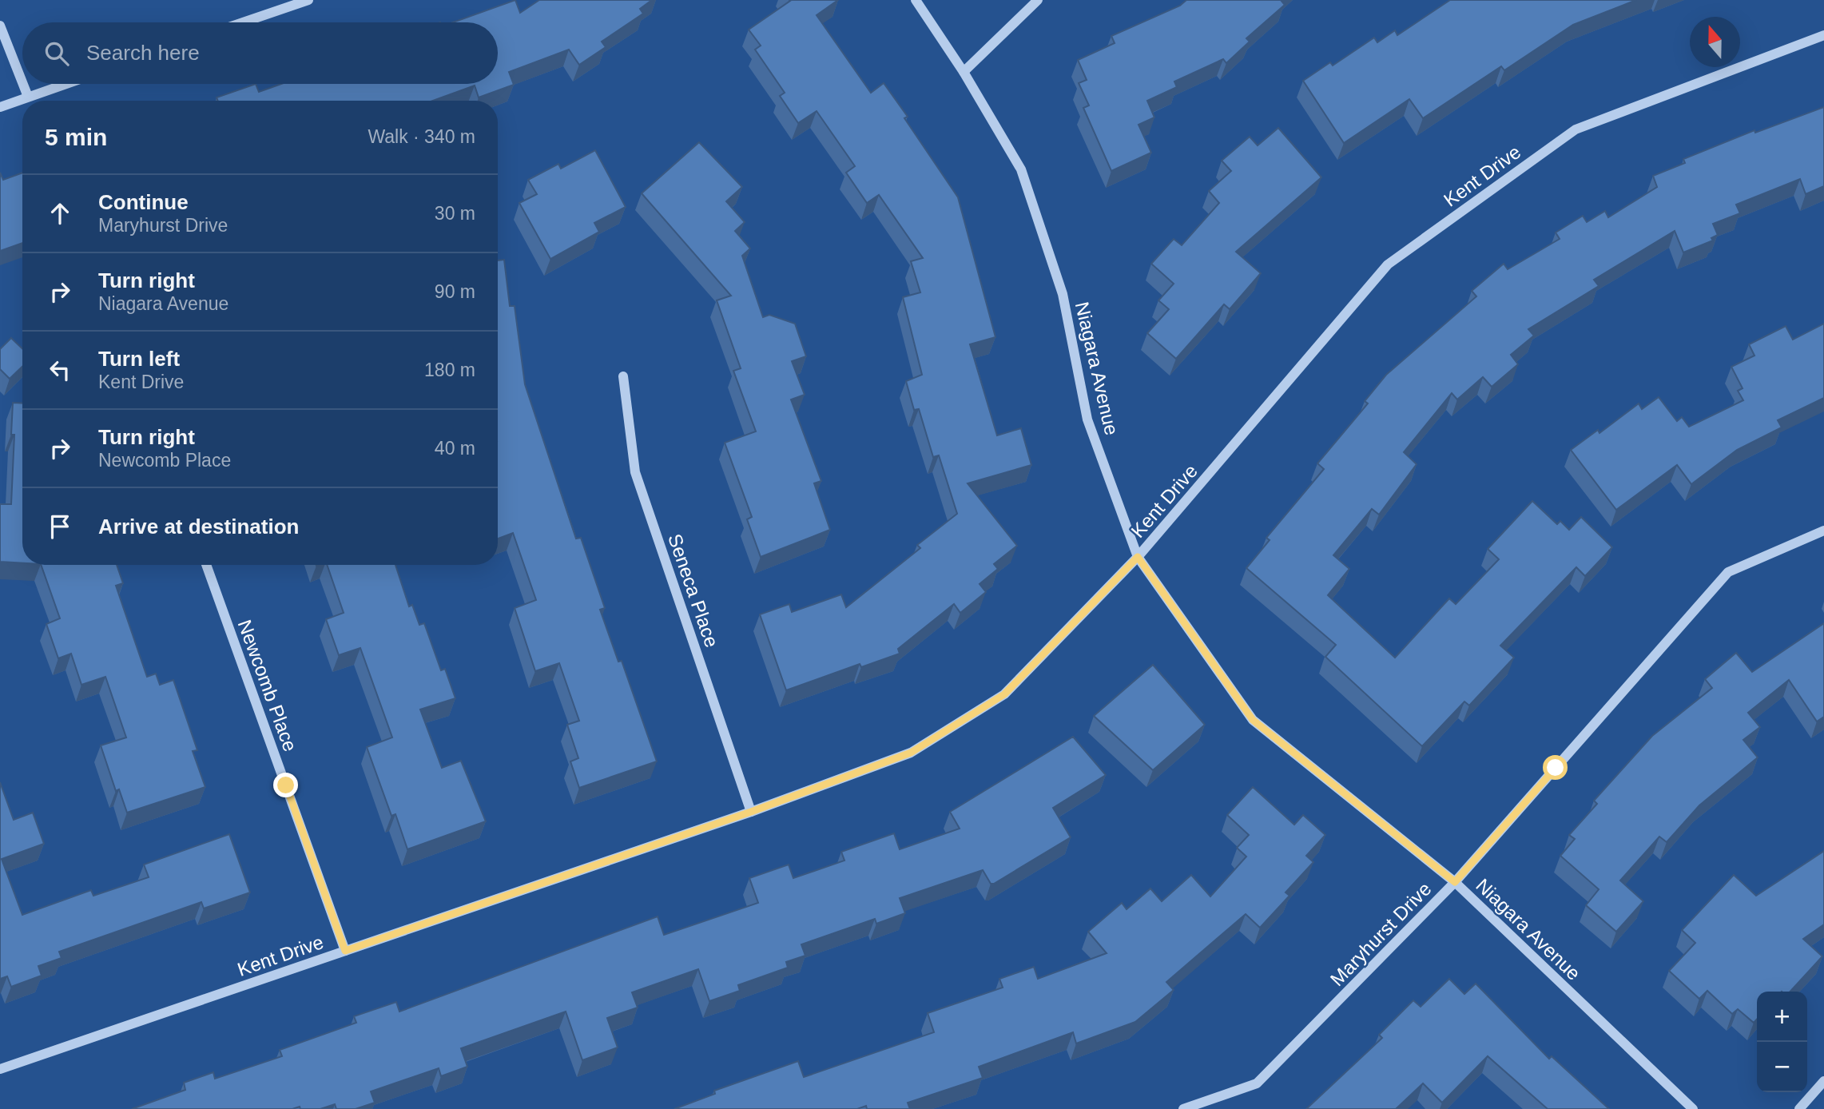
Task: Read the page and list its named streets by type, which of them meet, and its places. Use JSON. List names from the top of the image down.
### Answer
{
  "streets": {
    "street": [
      "Kent Drive",
      "Niagara Avenue",
      "Seneca Place",
      "Newcomb Place",
      "Maryhurst Drive"
    ]
  },
  "crossings": [
    ["Kent Drive", "Niagara Avenue"],
    ["Kent Drive", "Seneca Place"],
    ["Kent Drive", "Newcomb Place"],
    ["Niagara Avenue", "Maryhurst Drive"]
  ],
  "north": "top",
  "page": {
    "search": "Search here",
    "heading": ["5 min", "Walk · 340 m"],
    "list": [
      ["Continue", "Maryhurst Drive", "30 m"],
      ["Turn right", "Niagara Avenue", "90 m"],
      ["Turn left", "Kent Drive", "180 m"],
      ["Turn right", "Newcomb Place", "40 m"],
      "Arrive at destination"
    ],
    "map_buttons": ["+", "−"]
  }
}
